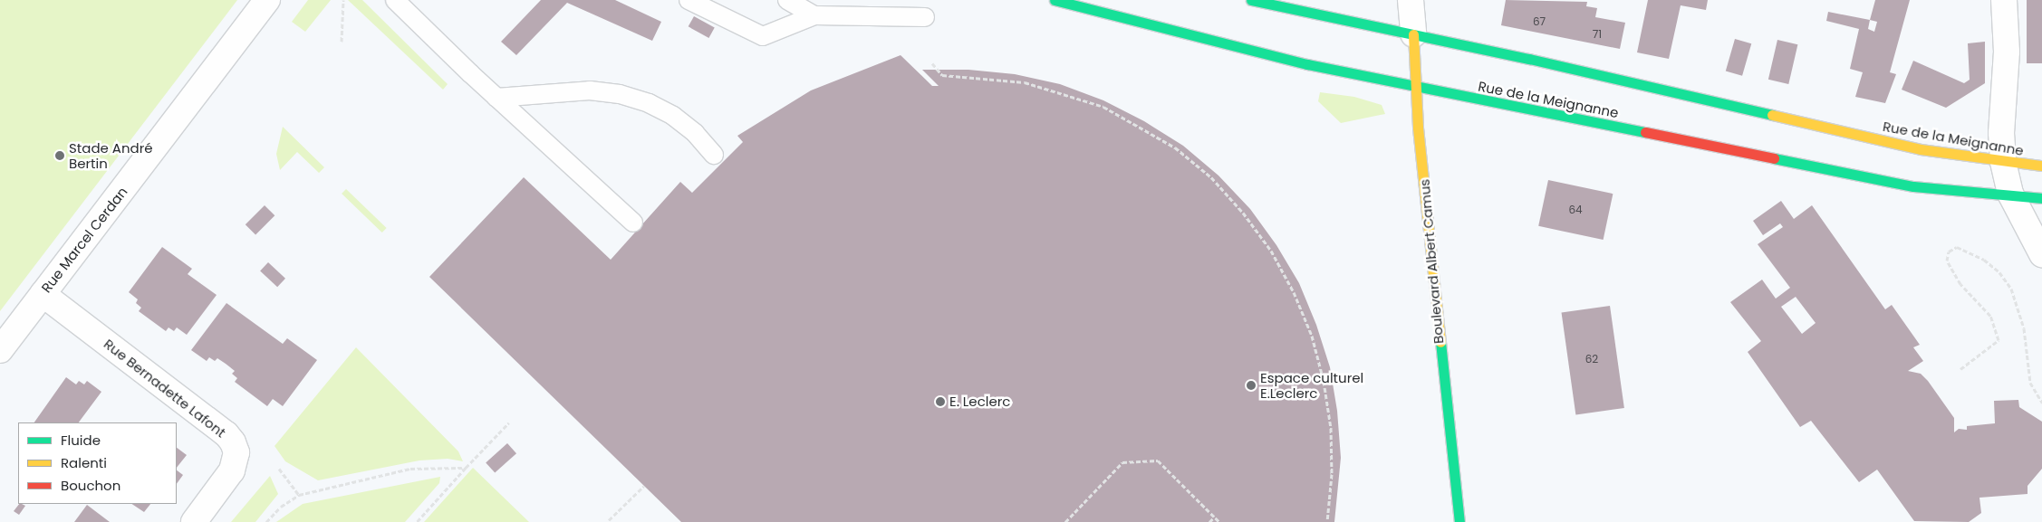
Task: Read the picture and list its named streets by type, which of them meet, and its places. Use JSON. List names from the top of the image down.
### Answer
{
  "streets": {
    "street": [
      "Rue de la Meignanne",
      "Rue Marcel Cerdan",
      "Boulevard Albert Camus",
      "Rue Bernadette Lafont"
    ]
  },
  "crossings": [
    ["Rue de la Meignanne", "Boulevard Albert Camus"],
    ["Rue Marcel Cerdan", "Rue Bernadette Lafont"]
  ],
  "places": ["Stade André Bertin", "Espace culturel E.Leclerc", "E. Leclerc"],
  "house_numbers": [
    "67",
    "71",
    "64",
    "62"
  ],
  "legend": ["Fluide", "Ralenti", "Bouchon"]
}
